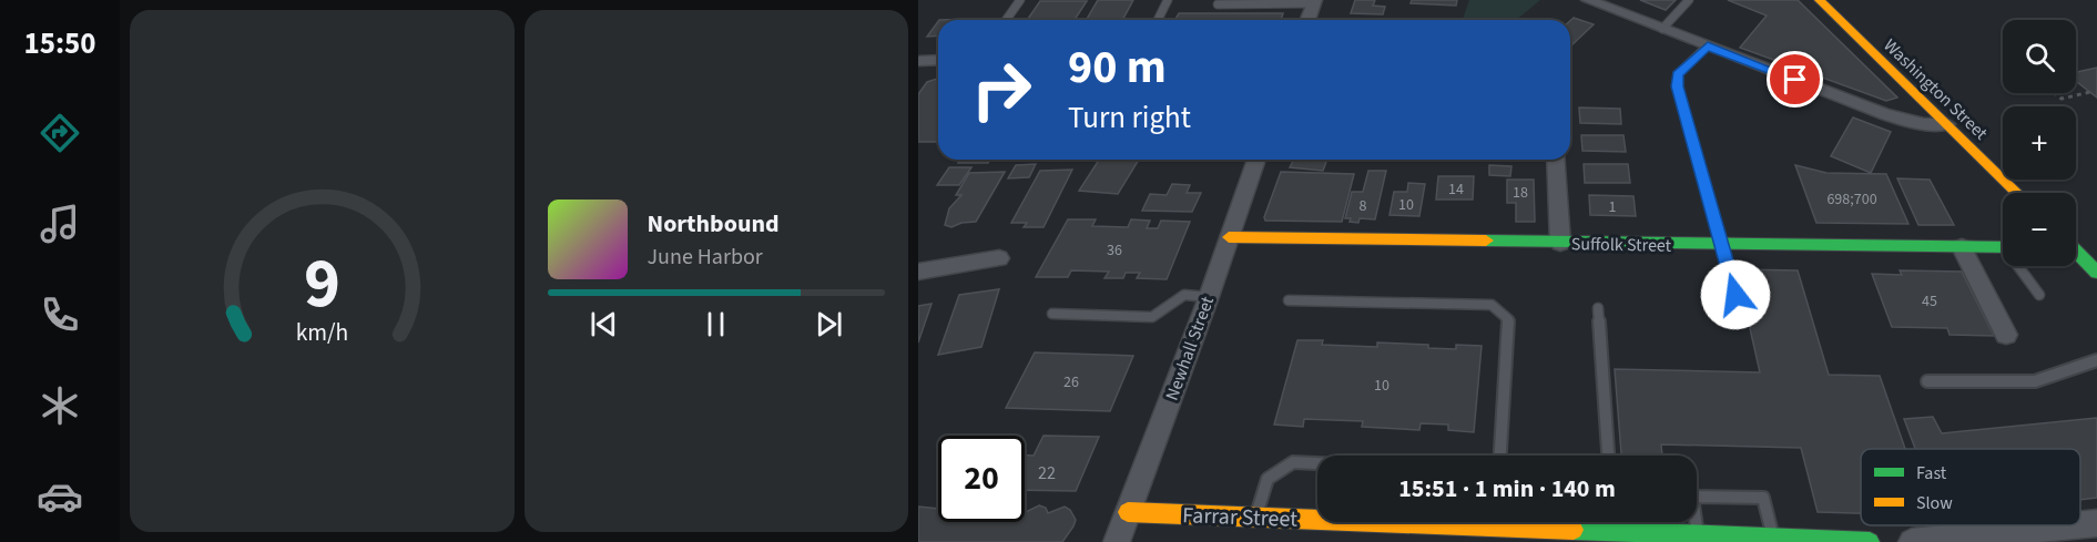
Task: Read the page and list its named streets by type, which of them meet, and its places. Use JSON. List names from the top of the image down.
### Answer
{
  "streets": {
    "street": [
      "Washington Street",
      "Suffolk Street",
      "Newhall Street",
      "Farrar Street"
    ]
  },
  "crossings": [
    ["Suffolk Street", "Newhall Street"],
    ["Newhall Street", "Farrar Street"]
  ],
  "house_numbers": [
    "14",
    "18",
    "698;700",
    "10",
    "8",
    "1",
    "36",
    "45",
    "26",
    "10",
    "22"
  ],
  "legend": ["Fast", "Slow"],
  "page": {
    "tabs": "15:50",
    "map_buttons": ["+", "−"],
    "turn": ["90 m", "Turn right"],
    "song": ["Northbound", "June Harbor"],
    "limit": "20",
    "trip": "15:51 · 1 min · 140 m",
    "gauge": ["9", "km/h"]
  }
}
